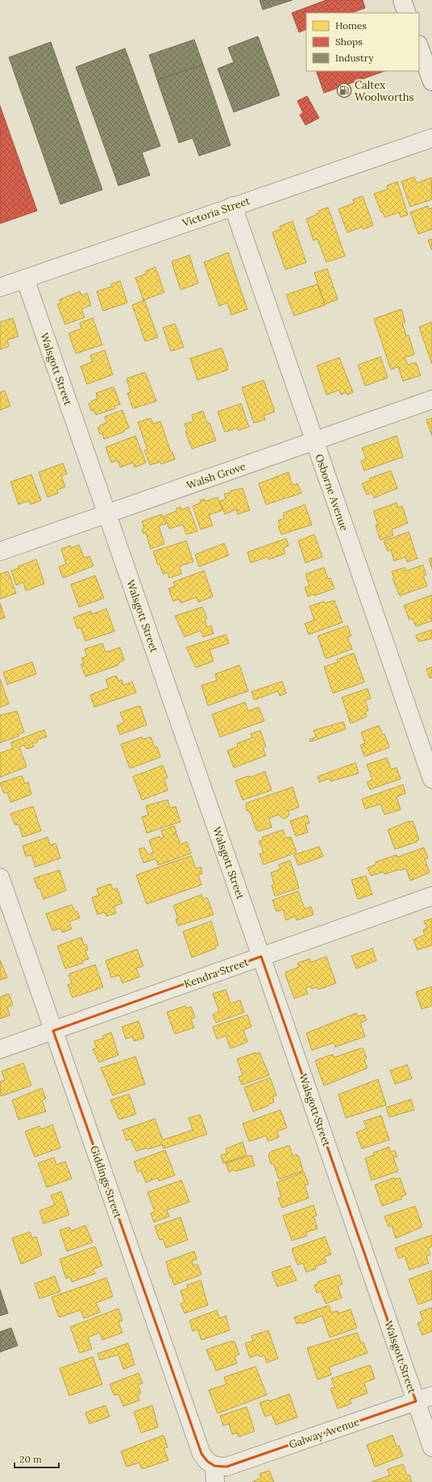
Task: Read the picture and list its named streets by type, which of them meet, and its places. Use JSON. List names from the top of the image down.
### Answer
{
  "streets": {
    "street": [
      "Victoria Street",
      "Walsgott Street",
      "Walsh Grove",
      "Osborne Avenue",
      "Kendra Street",
      "Giddings Street",
      "Galway Avenue"
    ]
  },
  "crossings": [
    ["Victoria Street", "Walsgott Street"],
    ["Victoria Street", "Osborne Avenue"],
    ["Walsgott Street", "Walsh Grove"],
    ["Walsgott Street", "Kendra Street"],
    ["Walsgott Street", "Galway Avenue"],
    ["Walsh Grove", "Osborne Avenue"],
    ["Kendra Street", "Giddings Street"],
    ["Giddings Street", "Galway Avenue"]
  ],
  "places": {
    "fuel station": ["Caltex Woolworths"]
  },
  "legend": ["Homes", "Shops", "Industry"],
  "scale_bar": "20 m"
}
